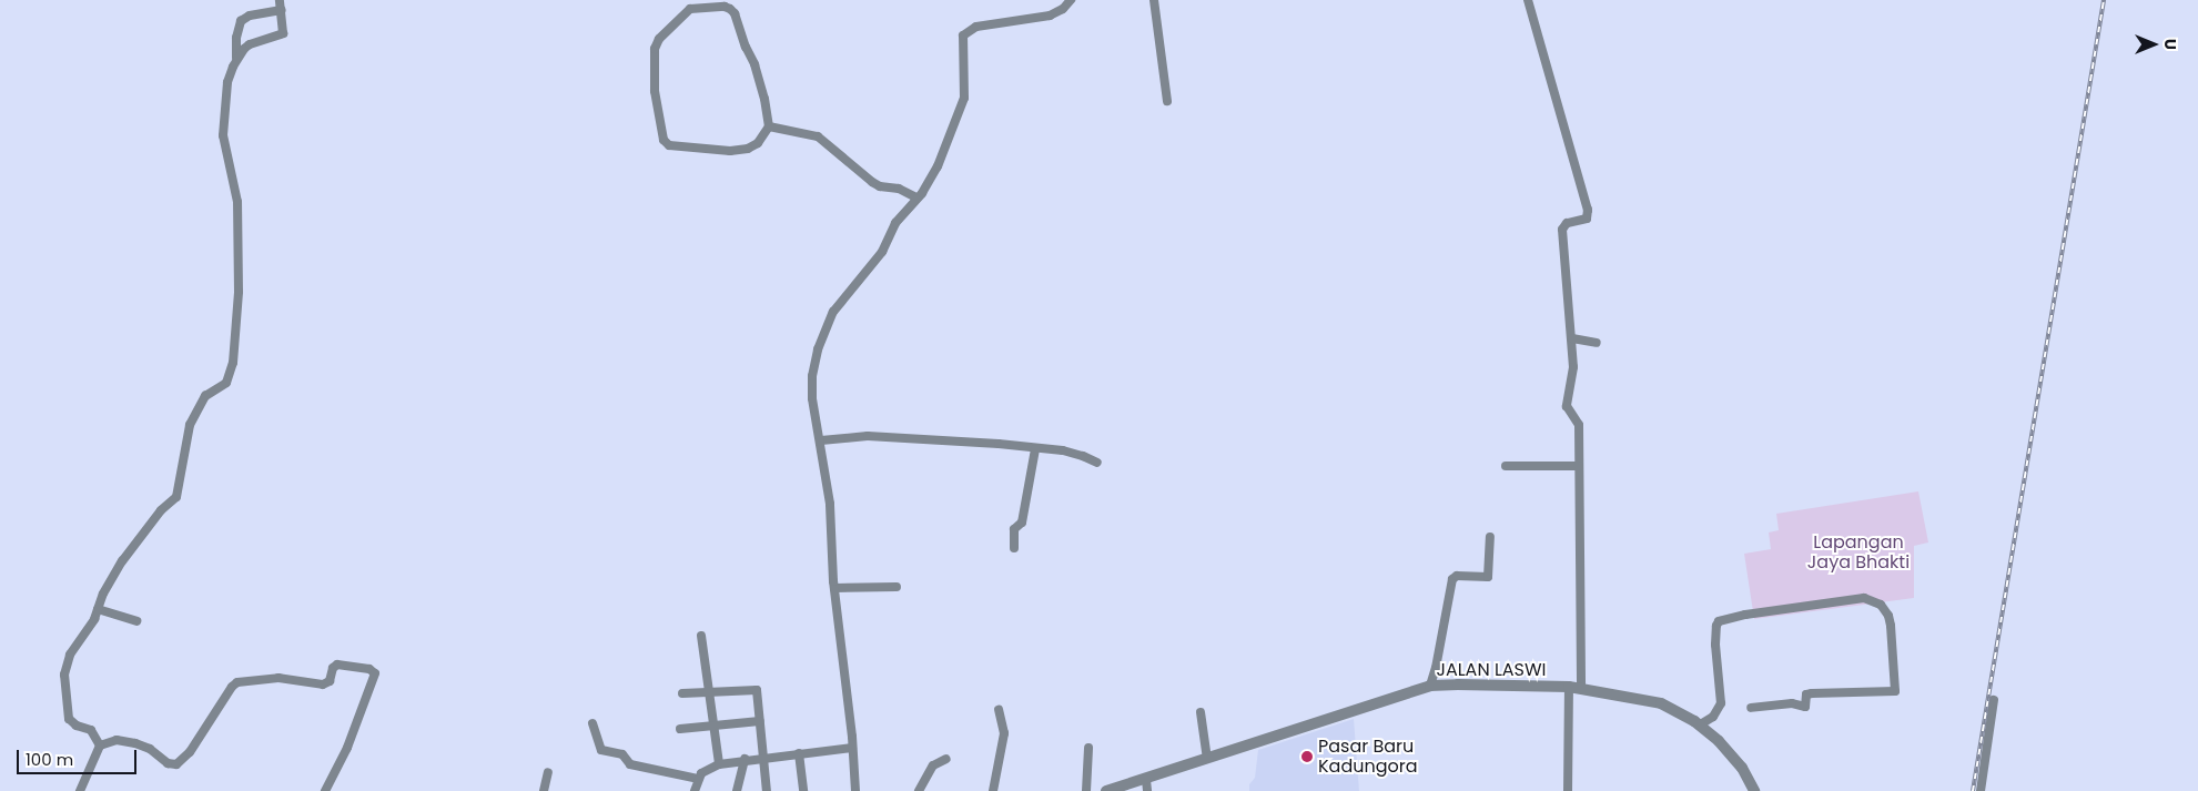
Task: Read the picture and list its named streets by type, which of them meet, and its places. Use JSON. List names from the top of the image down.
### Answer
{
  "streets": {
    "street": ["JALAN LASWI"]
  },
  "parks": ["Lapangan Jaya Bhakti"],
  "places": ["Pasar Baru Kadungora"],
  "scale_bar": "100 m",
  "north": "right"
}
